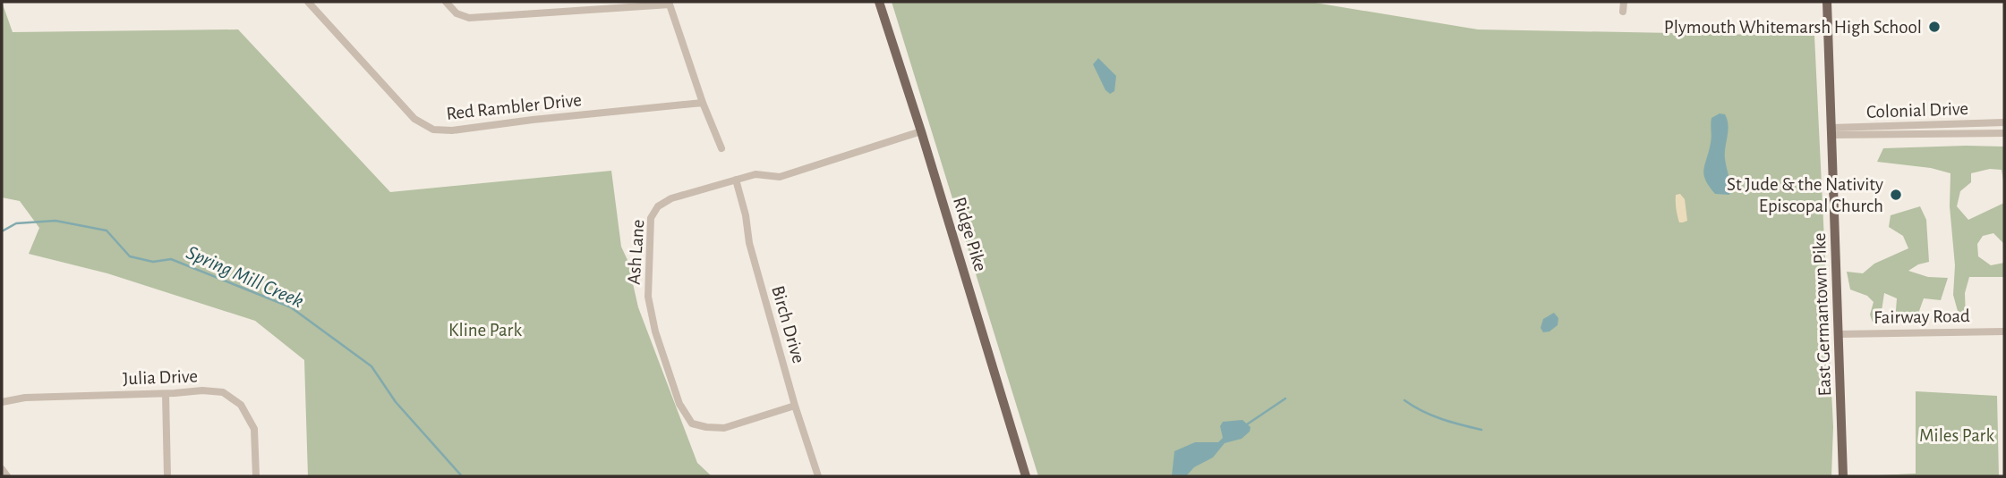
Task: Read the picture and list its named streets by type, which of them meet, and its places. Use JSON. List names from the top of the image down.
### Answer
{
  "streets": {
    "main road": ["Ridge Pike", "East Germantown Pike"],
    "street": [
      "Red Rambler Drive",
      "Colonial Drive",
      "Ash Lane",
      "Fairway Road",
      "Birch Drive",
      "Julia Drive"
    ]
  },
  "crossings": [
    ["Colonial Drive", "East Germantown Pike"],
    ["Ridge Pike", "Ash Lane"],
    ["Ash Lane", "Birch Drive"],
    ["East Germantown Pike", "Fairway Road"]
  ],
  "water": ["Spring Mill Creek"],
  "parks": ["Kline Park", "Miles Park"],
  "places": ["Plymouth Whitemarsh High School", "St Jude & the Nativity Episcopal Church"]
}
